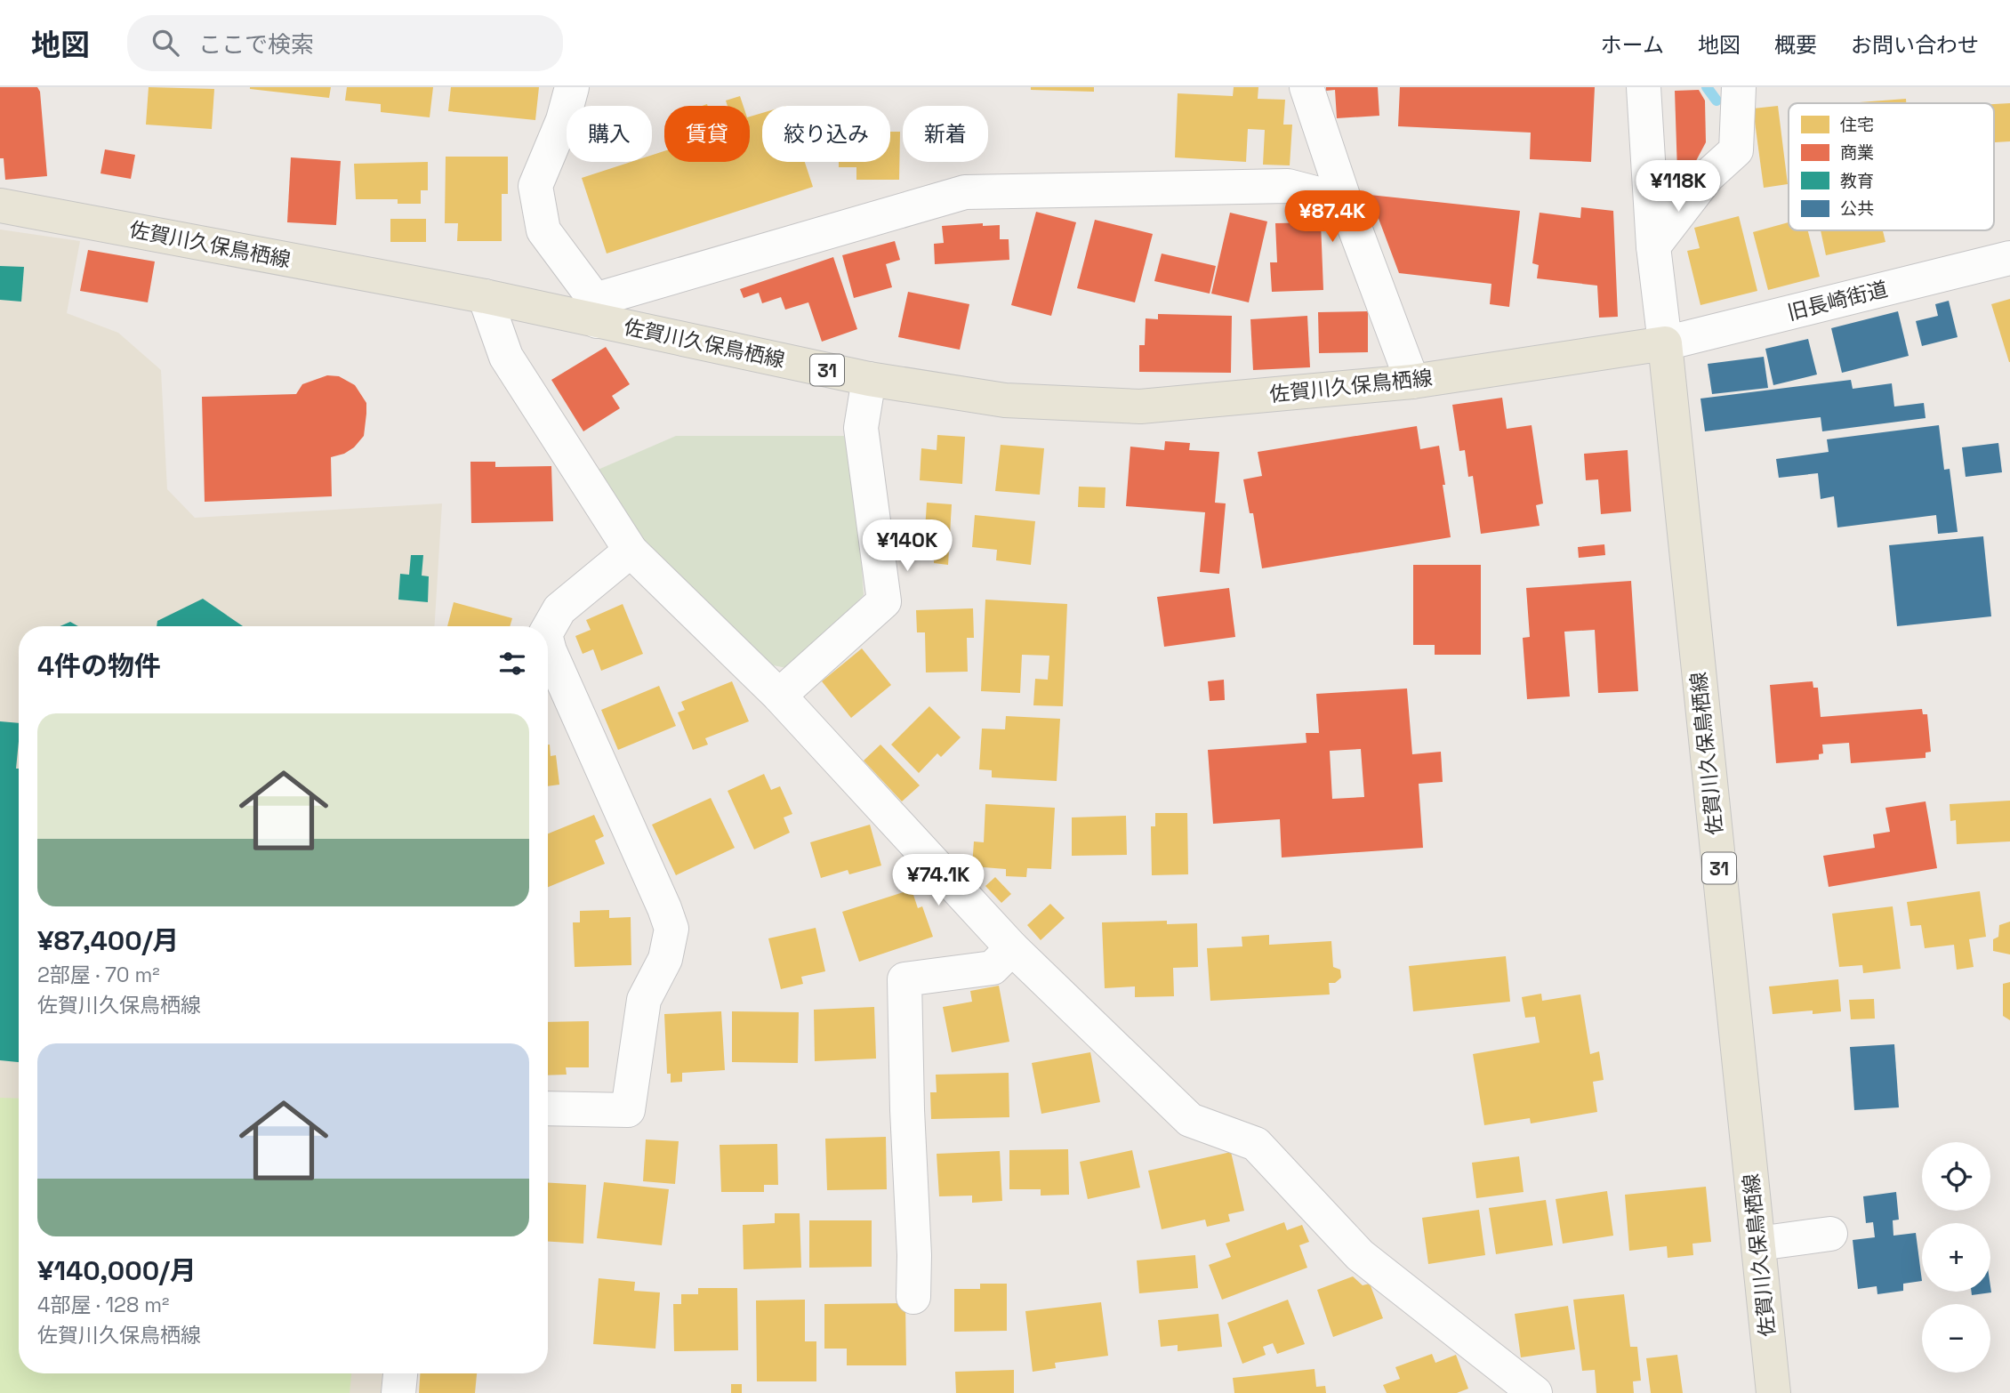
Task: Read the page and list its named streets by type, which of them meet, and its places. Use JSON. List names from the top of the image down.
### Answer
{
  "streets": {
    "main road": ["佐賀川久保鳥栖線", "31"],
    "street": ["旧長崎街道"]
  },
  "crossings": [
    ["佐賀川久保鳥栖線", "旧長崎街道"]
  ],
  "legend": [
    "住宅",
    "商業",
    "教育",
    "公共"
  ],
  "page": {
    "header": "地図",
    "search": "ここで検索",
    "nav": [
      "ホーム",
      "地図",
      "概要",
      "お問い合わせ"
    ],
    "chip": [
      "購入",
      "賃貸",
      "絞り込み",
      "新着"
    ],
    "price": [
      "¥118K",
      "¥87.4K",
      "¥140K",
      "¥74.1K"
    ],
    "heading": "4件の物件",
    "list": [
      {
        "name": "¥87,400/月",
        "note": "2部屋 · 70 m² · 佐賀川久保鳥栖線"
      },
      {
        "name": "¥140,000/月",
        "note": "4部屋 · 128 m² · 佐賀川久保鳥栖線"
      }
    ],
    "map_buttons": ["+", "−"]
  }
}
